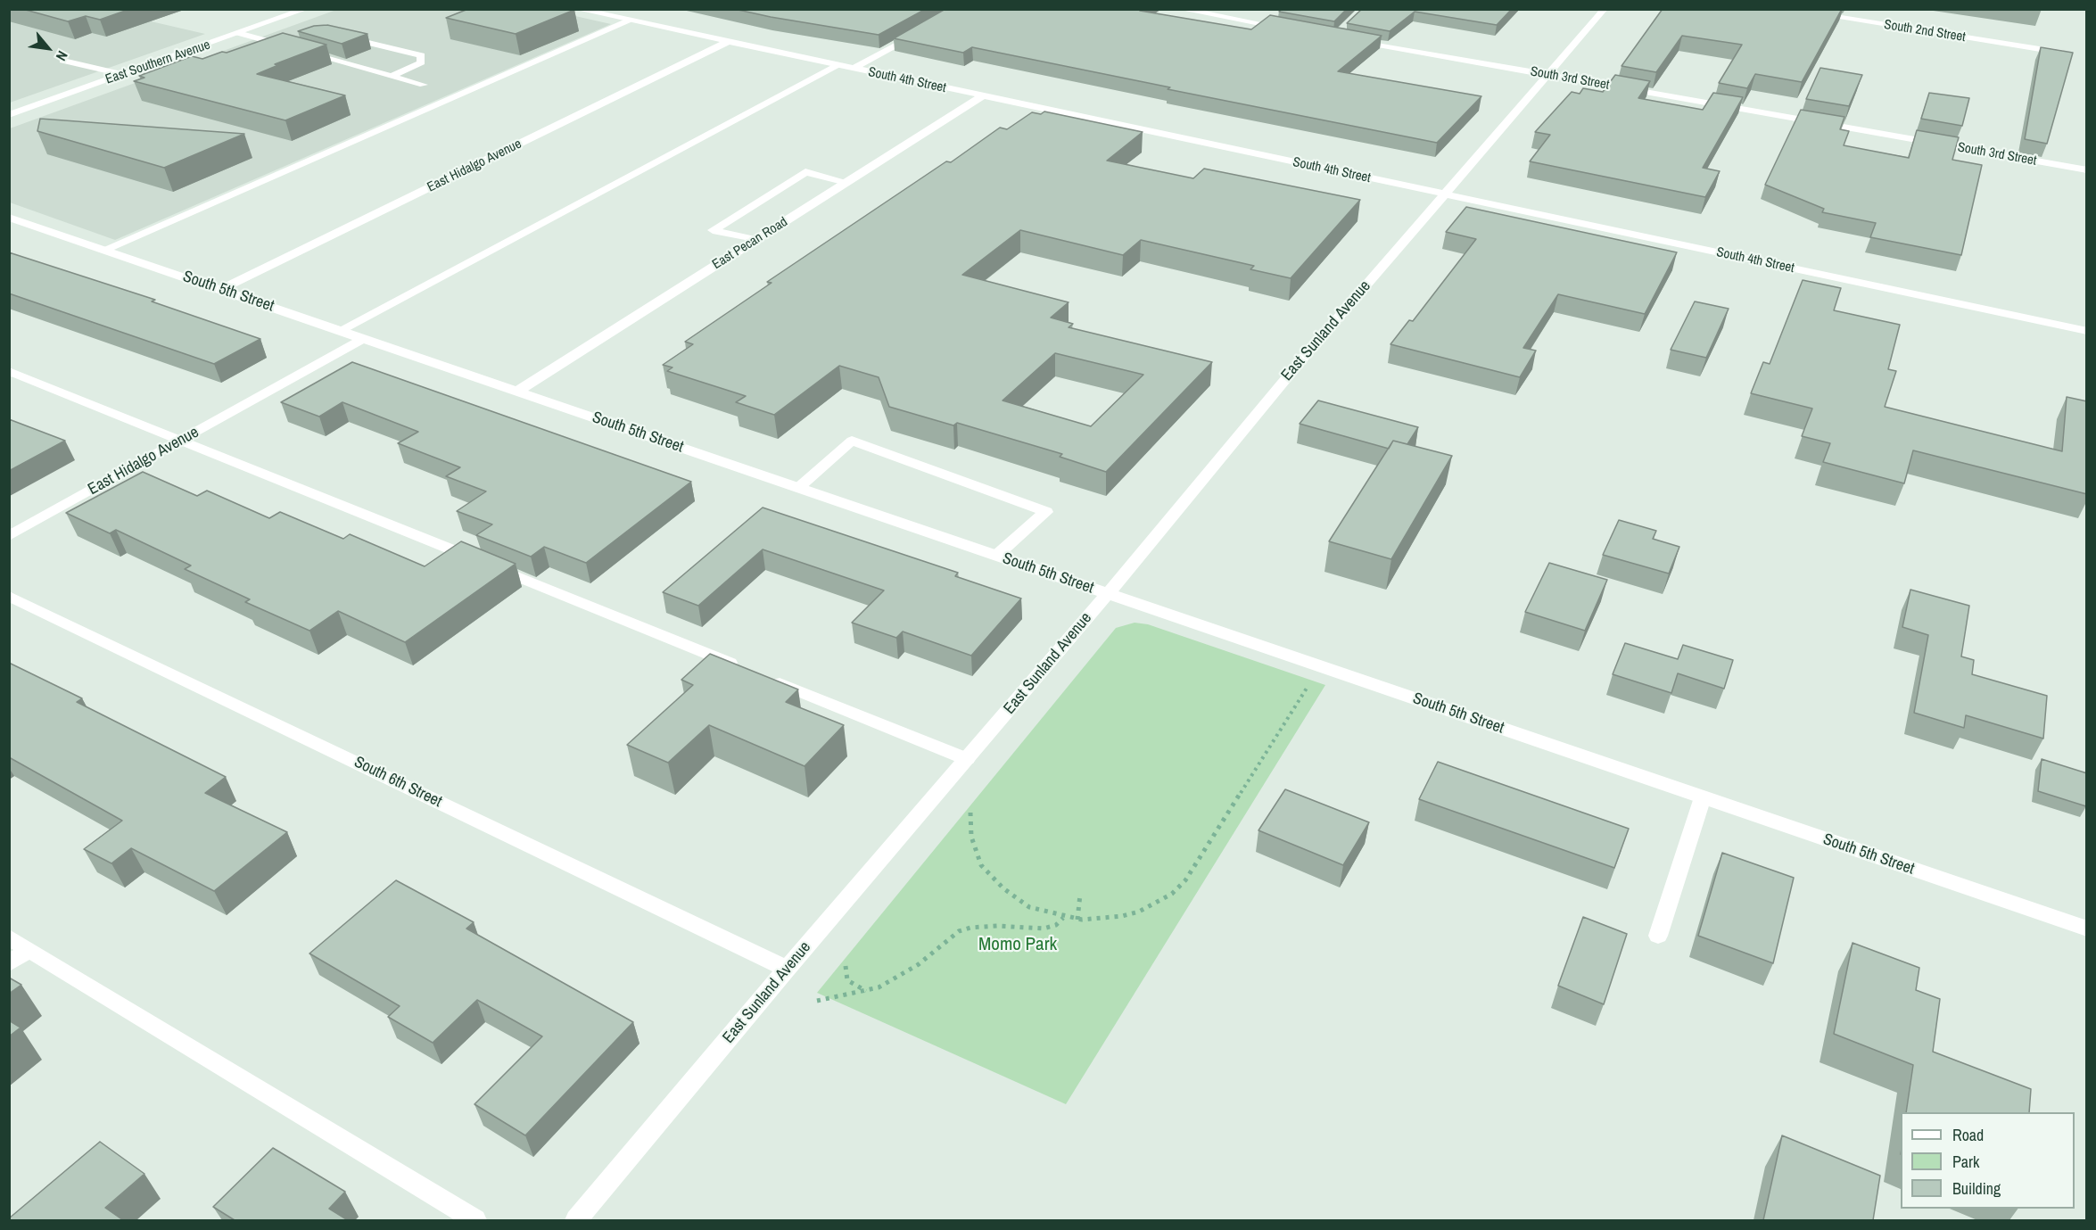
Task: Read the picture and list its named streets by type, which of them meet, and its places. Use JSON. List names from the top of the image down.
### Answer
{
  "streets": {
    "street": [
      "South 2nd Street",
      "East Southern Avenue",
      "South 3rd Street",
      "South 4th Street",
      "East Hidalgo Avenue",
      "East Pecan Road",
      "South 5th Street",
      "East Sunland Avenue",
      "South 6th Street"
    ]
  },
  "crossings": [
    ["South 3rd Street", "East Sunland Avenue"],
    ["South 4th Street", "East Hidalgo Avenue"],
    ["South 4th Street", "East Pecan Road"],
    ["South 4th Street", "East Sunland Avenue"],
    ["East Hidalgo Avenue", "South 5th Street"],
    ["East Pecan Road", "South 5th Street"],
    ["South 5th Street", "East Sunland Avenue"],
    ["East Sunland Avenue", "South 6th Street"]
  ],
  "parks": ["Momo Park"],
  "legend": ["Road", "Park", "Building"],
  "north": "bottom right"
}
